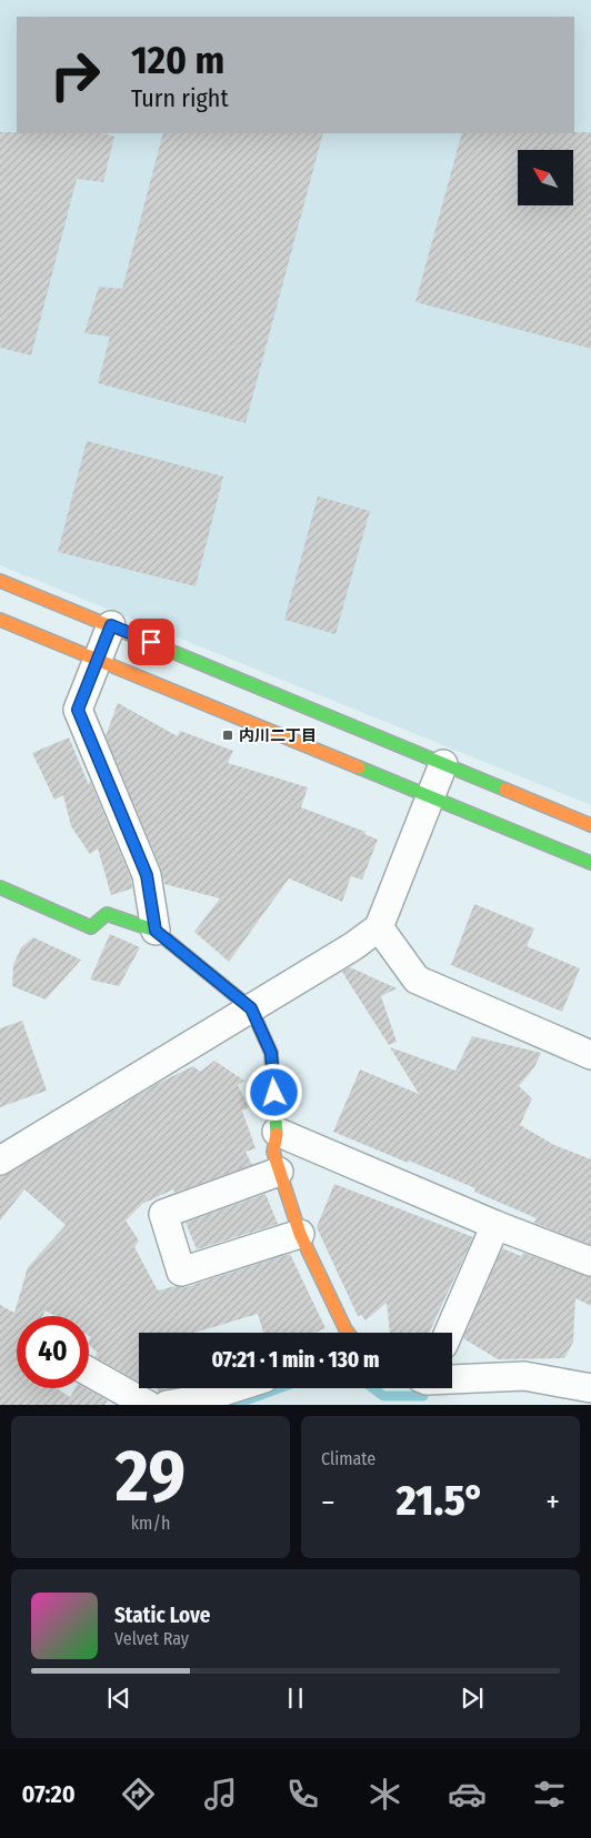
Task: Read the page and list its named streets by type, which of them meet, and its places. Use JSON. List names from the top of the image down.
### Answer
{
  "places": {
    "transit": ["内川二丁目"]
  },
  "north": "top left",
  "page": {
    "turn": ["120 m", "Turn right"],
    "limit": "40",
    "trip": "07:21 · 1 min · 130 m",
    "tile": [
      ["29", "km/h"],
      "Climate"
    ],
    "heat": ["−", "21.5°", "+"],
    "song": ["Static Love", "Velvet Ray"],
    "tabs": "07:20"
  }
}
